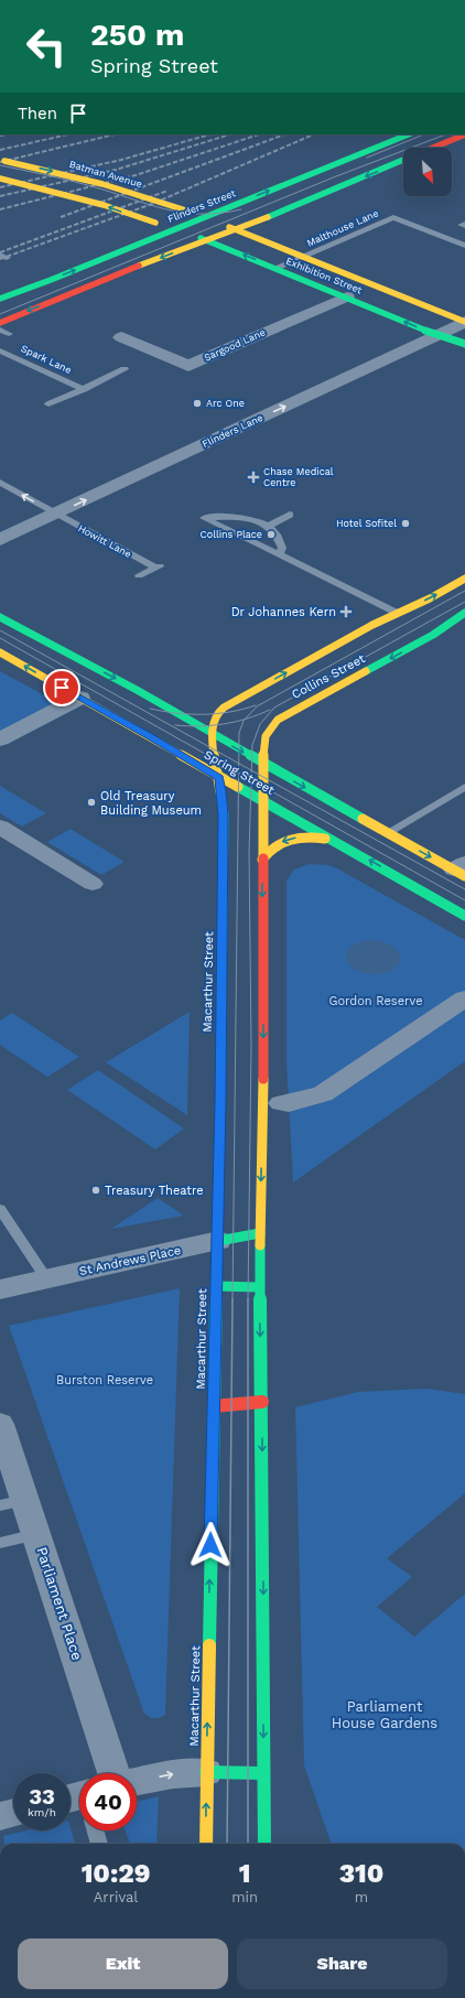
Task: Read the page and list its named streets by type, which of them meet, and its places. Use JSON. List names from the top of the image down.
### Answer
{
  "streets": {
    "street": [
      "Batman Avenue",
      "Flinders Street",
      "Exhibition Street",
      "Sargood Lane",
      "Flinders Lane",
      "Collins Street",
      "Spring Street",
      "Macarthur Street",
      "St Andrews Place",
      "Parliament Place"
    ],
    "lane": ["Malthouse Lane", "Spark Lane", "Howitt Lane"]
  },
  "crossings": [
    ["Batman Avenue", "Flinders Street"],
    ["Batman Avenue", "Exhibition Street"],
    ["Flinders Street", "Exhibition Street"],
    ["Malthouse Lane", "Exhibition Street"],
    ["Exhibition Street", "Sargood Lane"],
    ["Exhibition Street", "Flinders Lane"],
    ["Flinders Lane", "Howitt Lane"],
    ["Collins Street", "Spring Street"],
    ["Collins Street", "Macarthur Street"],
    ["Spring Street", "Macarthur Street"],
    ["Macarthur Street", "St Andrews Place"]
  ],
  "parks": ["Gordon Reserve", "Burston Reserve", "Parliament House Gardens"],
  "places": {
    "other": [
      "Arc One",
      "Hotel Sofitel",
      "Collins Place",
      "Old Treasury Building Museum",
      "Treasury Theatre"
    ],
    "health": ["Chase Medical Centre", "Dr Johannes Kern"]
  },
  "north": "bottom right",
  "page": {
    "turn": ["250 m", "Spring Street"],
    "then": "Then",
    "speed": "33 km/h",
    "limit": "40",
    "eta": [
      "10:29",
      "Arrival",
      "1",
      "min",
      "310",
      "m"
    ],
    "buttons": ["Exit", "Share"]
  }
}
